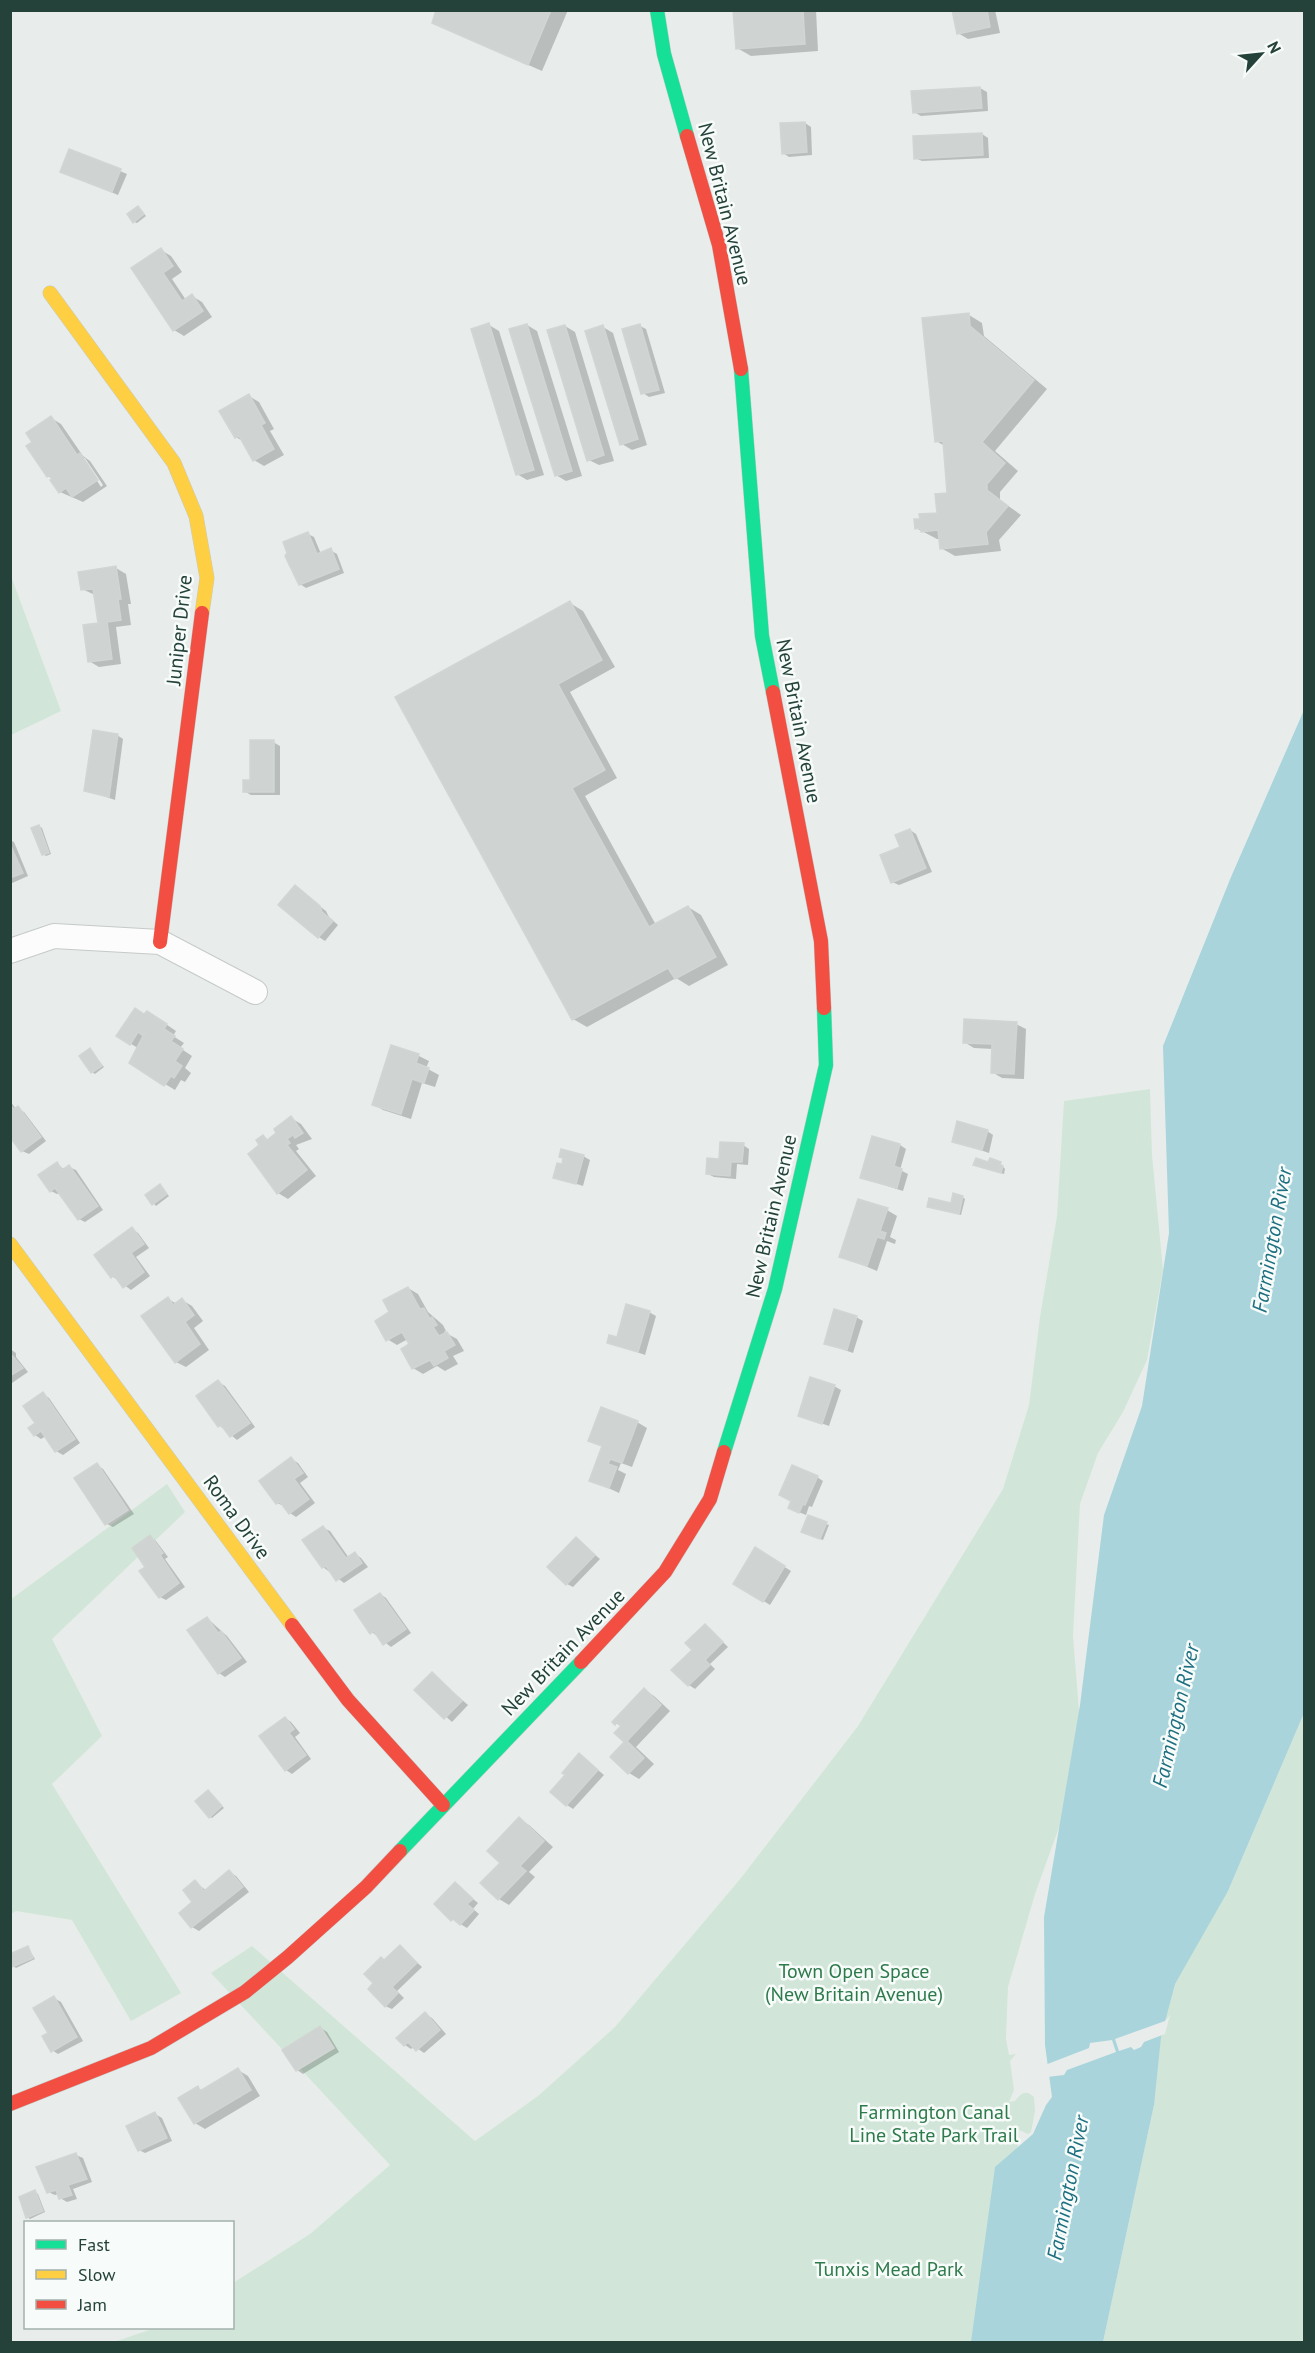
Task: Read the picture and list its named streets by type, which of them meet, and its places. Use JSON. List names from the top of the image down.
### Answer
{
  "streets": {
    "street": ["New Britain Avenue", "Juniper Drive", "Roma Drive"]
  },
  "crossings": [
    ["New Britain Avenue", "Roma Drive"]
  ],
  "water": ["Farmington River"],
  "parks": ["Town Open Space (New Britain Avenue)", "Farmington Canal Line State Park Trail", "Tunxis Mead Park"],
  "legend": ["Fast", "Slow", "Jam"],
  "north": "top right"
}
